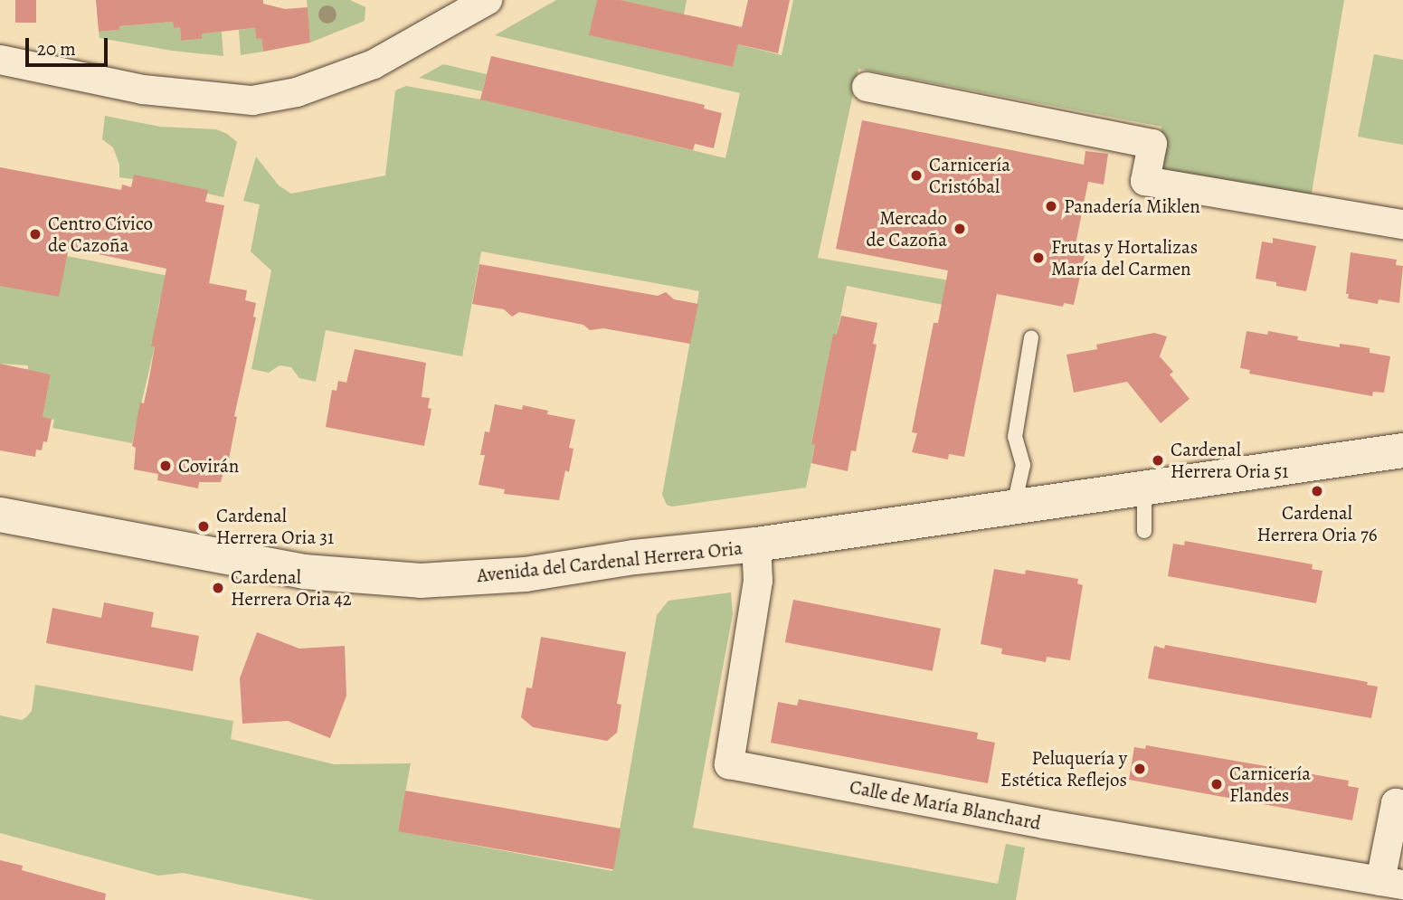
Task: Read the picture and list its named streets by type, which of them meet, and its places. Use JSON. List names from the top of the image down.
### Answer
{
  "streets": {
    "main road": ["Avenida del Cardenal Herrera Oria"],
    "street": ["Calle de María Blanchard"]
  },
  "crossings": [
    ["Avenida del Cardenal Herrera Oria", "Calle de María Blanchard"]
  ],
  "places": [
    "Carnicería Cristóbal",
    "Panadería Miklen",
    "Mercado de Cazoña",
    "Centro Cívico de Cazoña",
    "Frutas y Hortalizas María del Carmen",
    "Cardenal Herrera Oria 51",
    "Covirán",
    "Cardenal Herrera Oria 76",
    "Cardenal Herrera Oria 31",
    "Cardenal Herrera Oria 42",
    "Peluquería y Estética Reflejos",
    "Carnicería Flandes"
  ],
  "scale_bar": "20 m"
}
